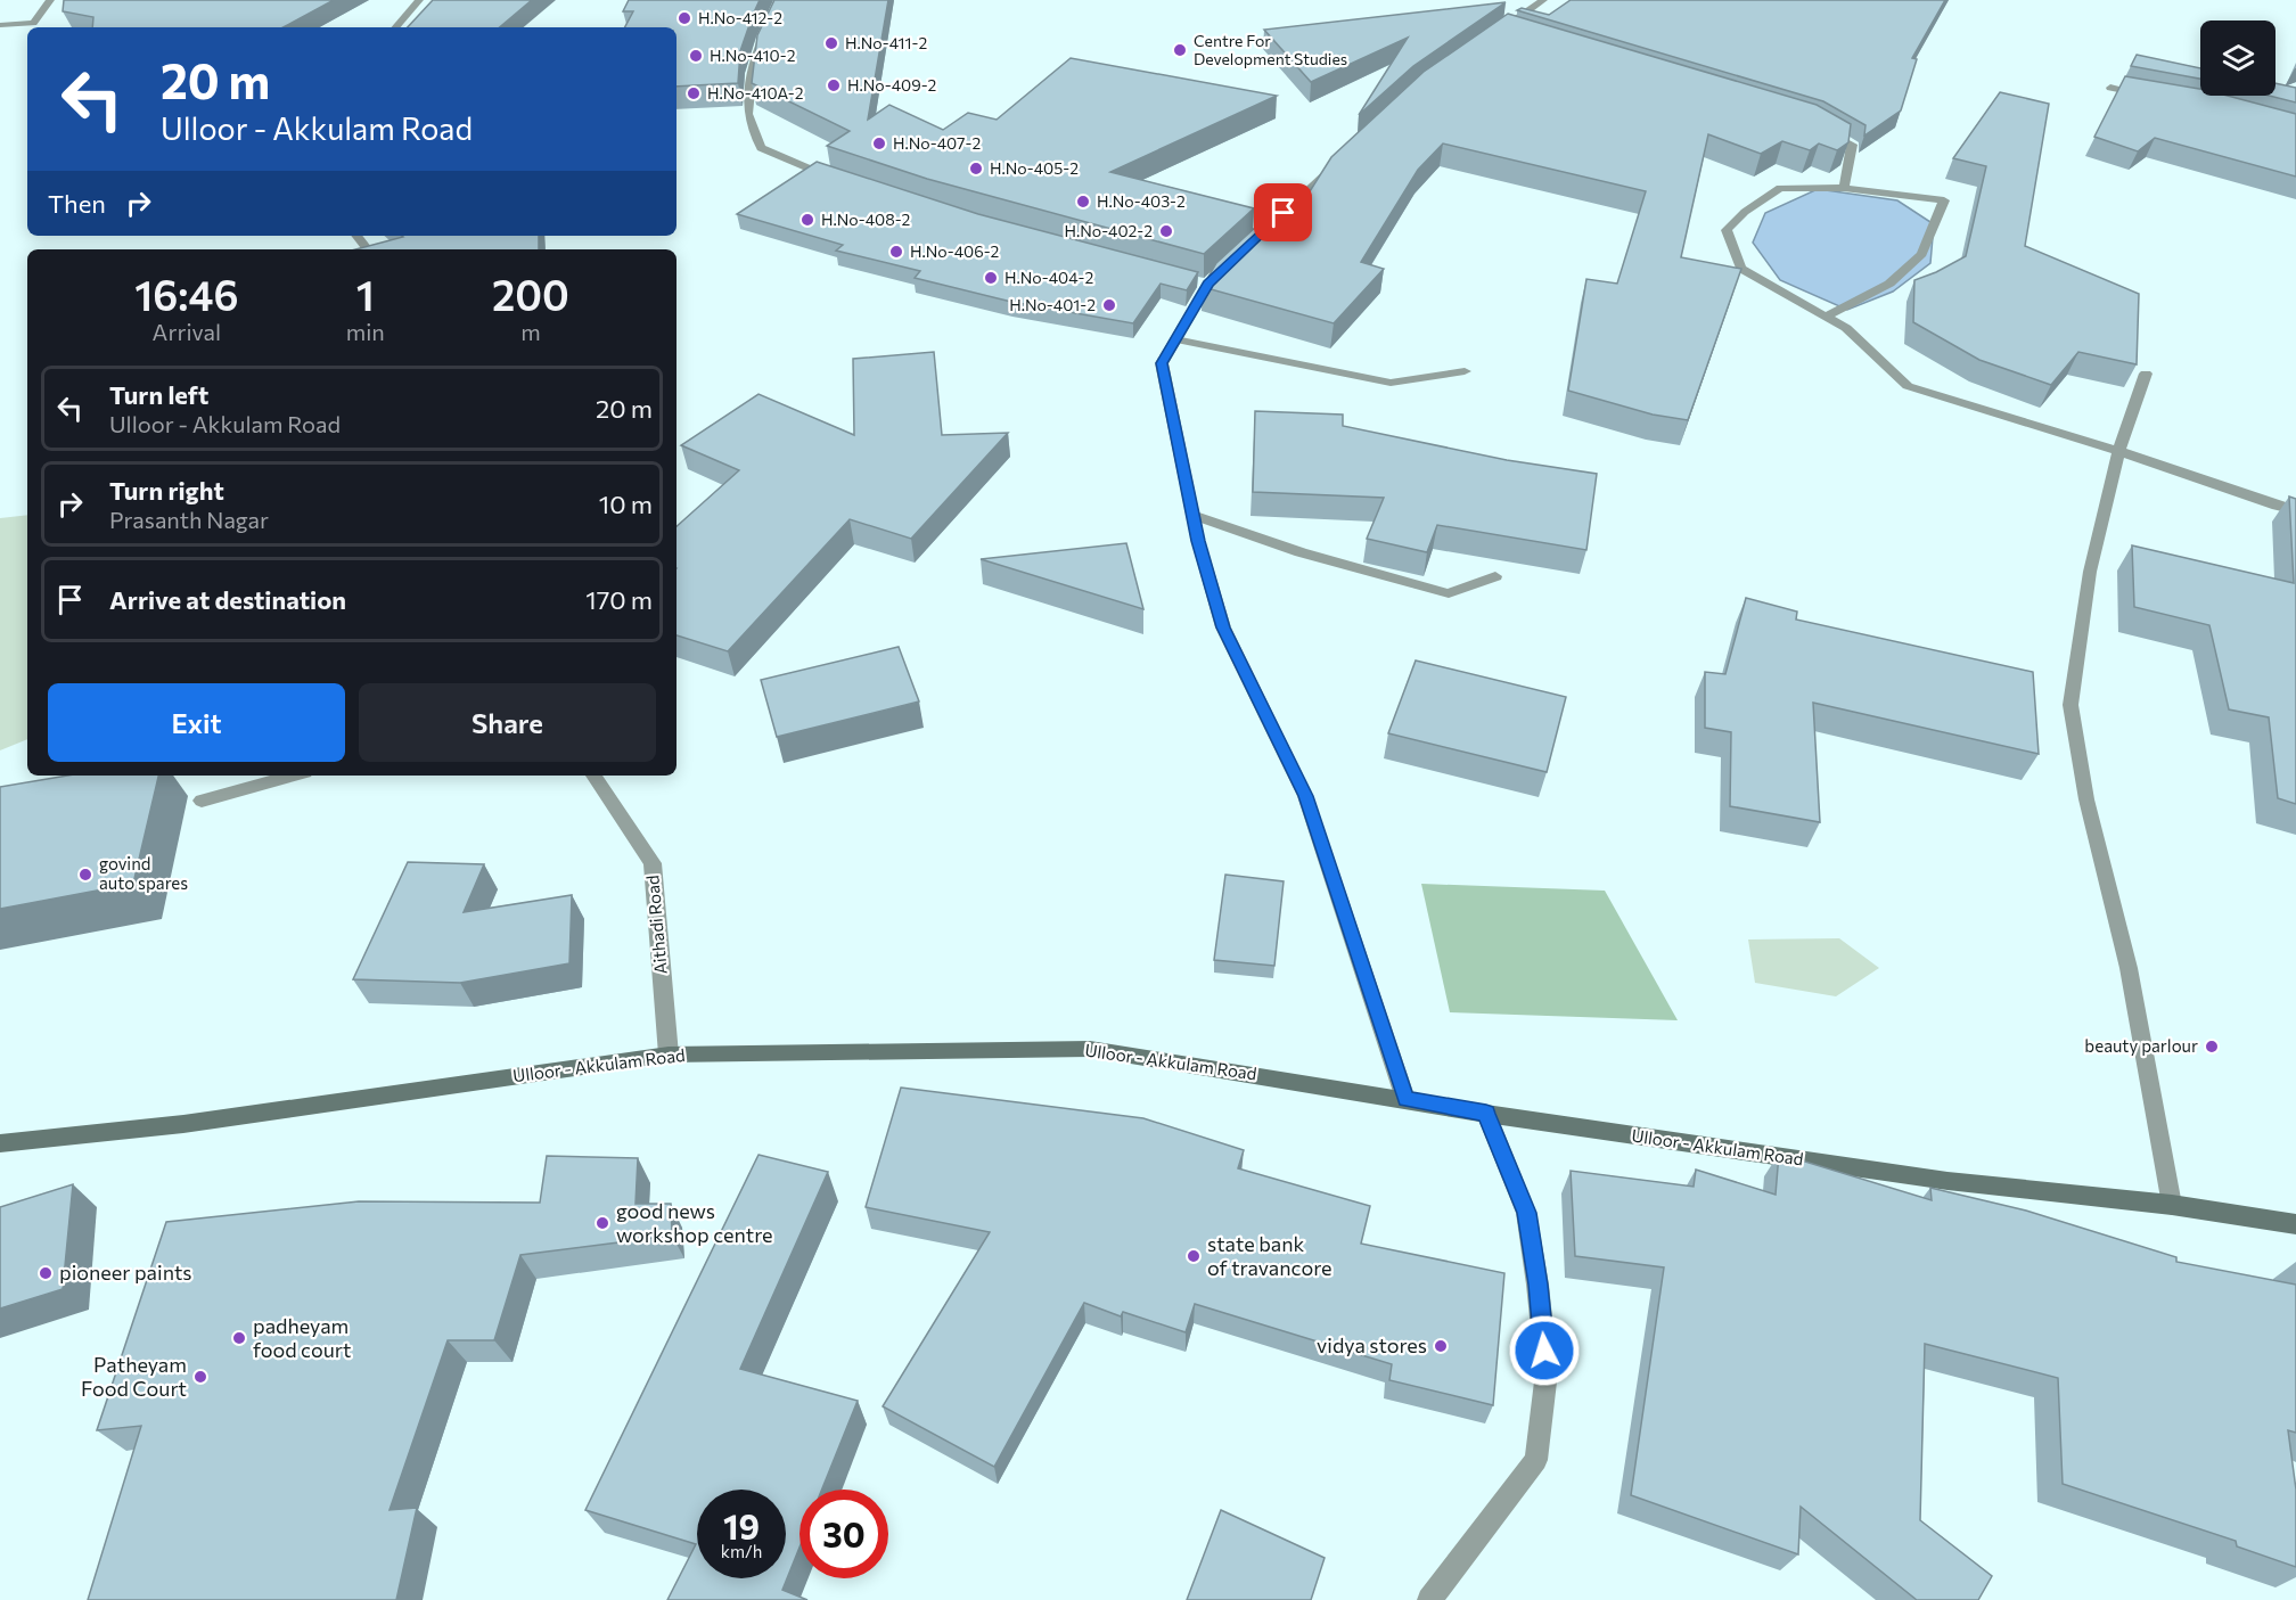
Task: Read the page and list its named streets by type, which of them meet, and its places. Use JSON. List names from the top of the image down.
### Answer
{
  "streets": {
    "main road": ["Ulloor - Akkulam Road"],
    "street": ["Aithadi Road"]
  },
  "crossings": [
    ["Aithadi Road", "Ulloor - Akkulam Road"]
  ],
  "places": [
    "H.No-412-2",
    "H.No-411-2",
    "Centre For Development Studies",
    "H.No-410-2",
    "H.No-409-2",
    "H.No-410A-2",
    "H.No-407-2",
    "H.No-405-2",
    "H.No-403-2",
    "H.No-408-2",
    "H.No-402-2",
    "H.No-406-2",
    "H.No-404-2",
    "H.No-401-2",
    "govind auto spares",
    "beauty parlour",
    "good news workshop centre",
    "state bank of travancore",
    "pioneer paints",
    "padheyam food court",
    "vidya stores",
    "Patheyam Food Court"
  ],
  "page": {
    "turn": ["20 m", "Ulloor - Akkulam Road"],
    "then": "Then",
    "eta": [
      "16:46",
      "Arrival",
      "1",
      "min",
      "200",
      "m"
    ],
    "list": [
      {
        "name": "Turn left",
        "note": "Ulloor - Akkulam Road",
        "value": "20 m"
      },
      {
        "name": "Turn right",
        "note": "Prasanth Nagar",
        "value": "10 m"
      },
      {
        "name": "Arrive at destination",
        "value": "170 m"
      }
    ],
    "buttons": ["Exit", "Share"],
    "speed": "19 km/h",
    "limit": "30"
  }
}
